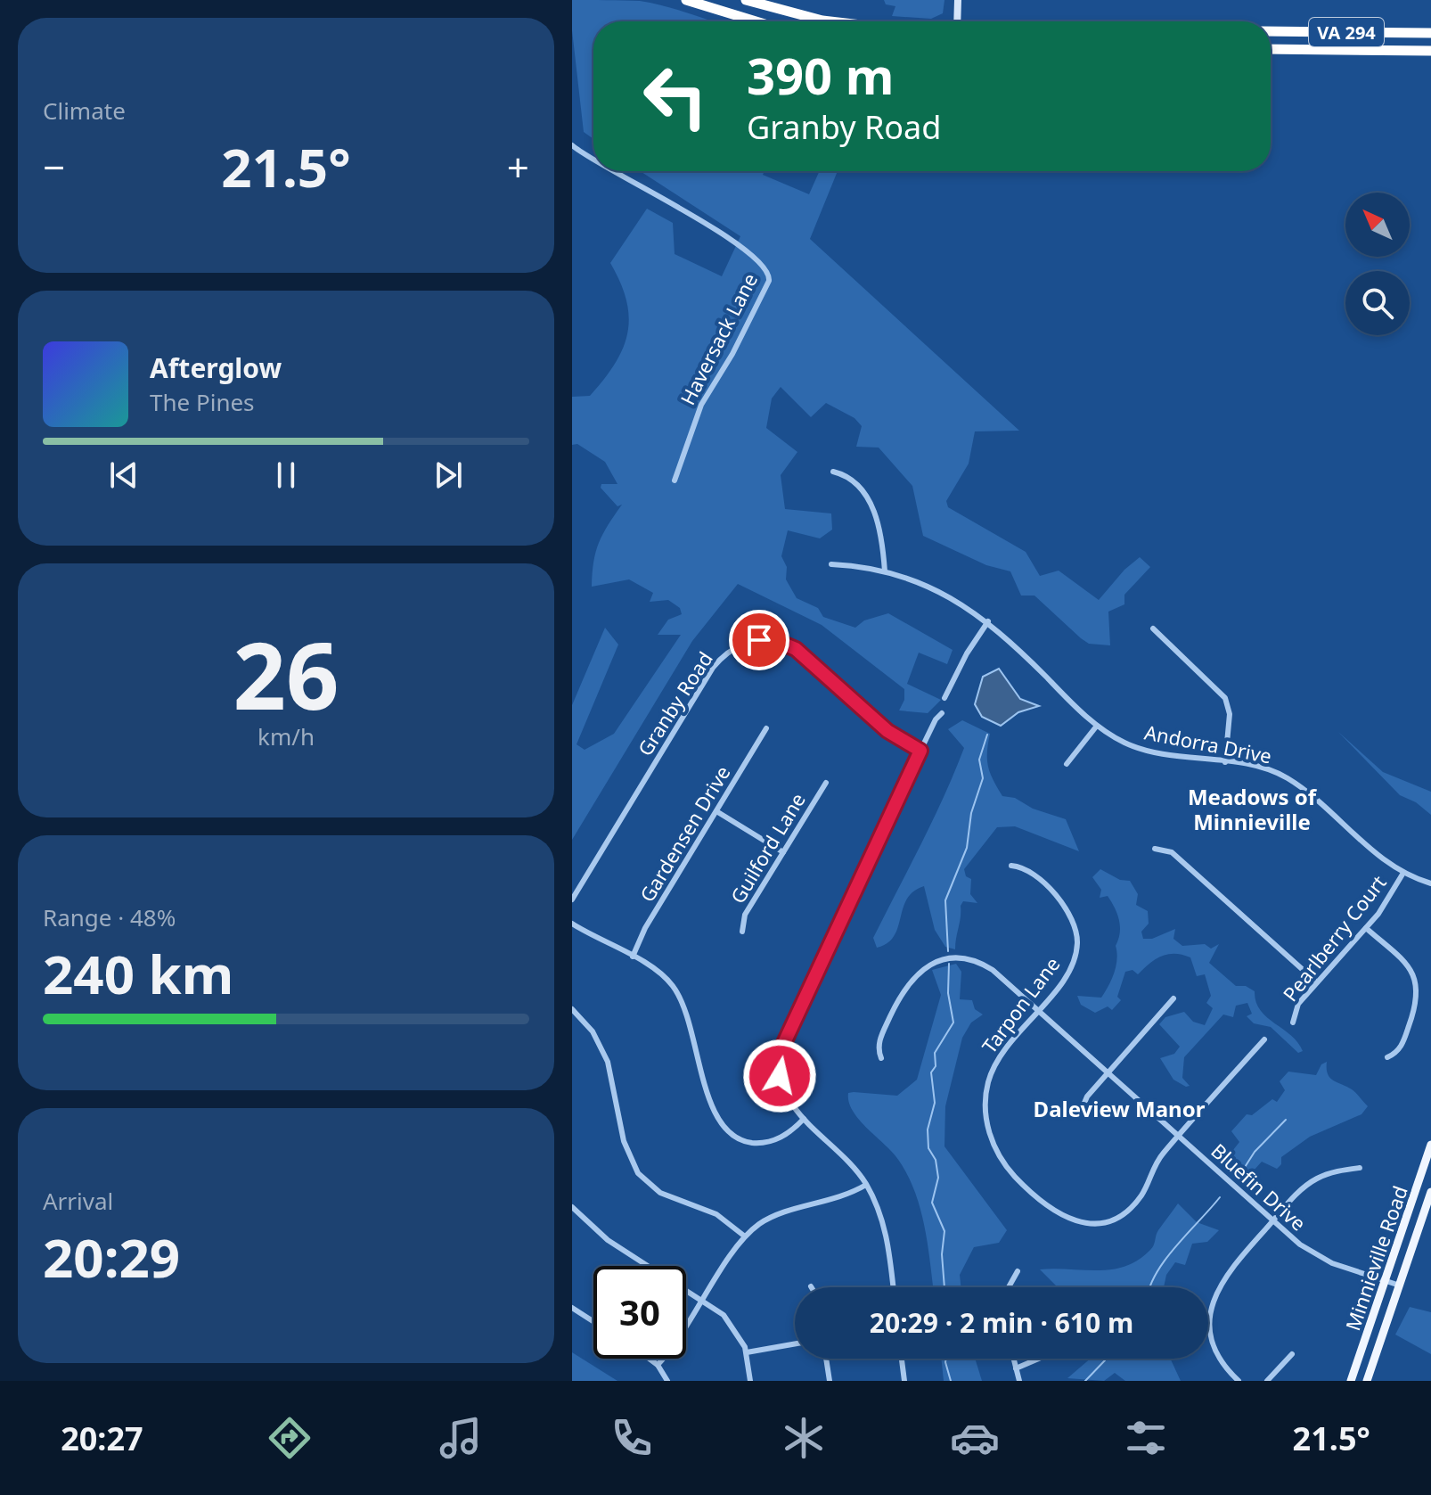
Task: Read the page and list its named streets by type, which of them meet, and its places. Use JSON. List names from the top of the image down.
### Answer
{
  "streets": {
    "highway": ["VA 294"],
    "main road": ["Minnieville Road"],
    "street": [
      "Haversack Lane",
      "Granby Road",
      "Andorra Drive",
      "Gardensen Drive",
      "Guilford Lane",
      "Pearlberry Court",
      "Tarpon Lane",
      "Bluefin Drive"
    ]
  },
  "crossings": [
    ["Andorra Drive", "Pearlberry Court"],
    ["Tarpon Lane", "Bluefin Drive"],
    ["Bluefin Drive", "Minnieville Road"]
  ],
  "districts": ["Meadows of Minnieville", "Daleview Manor"],
  "north": "top left",
  "page": {
    "tile": [
      "Climate",
      ["26", "km/h"],
      ["Range · 48%", "240 km"],
      ["Arrival", "20:29"]
    ],
    "turn": ["390 m", "Granby Road"],
    "heat": ["−", "21.5°", "+"],
    "song": ["Afterglow", "The Pines"],
    "limit": "30",
    "trip": "20:29 · 2 min · 610 m",
    "tabs": ["20:27", "21.5°"]
  }
}
